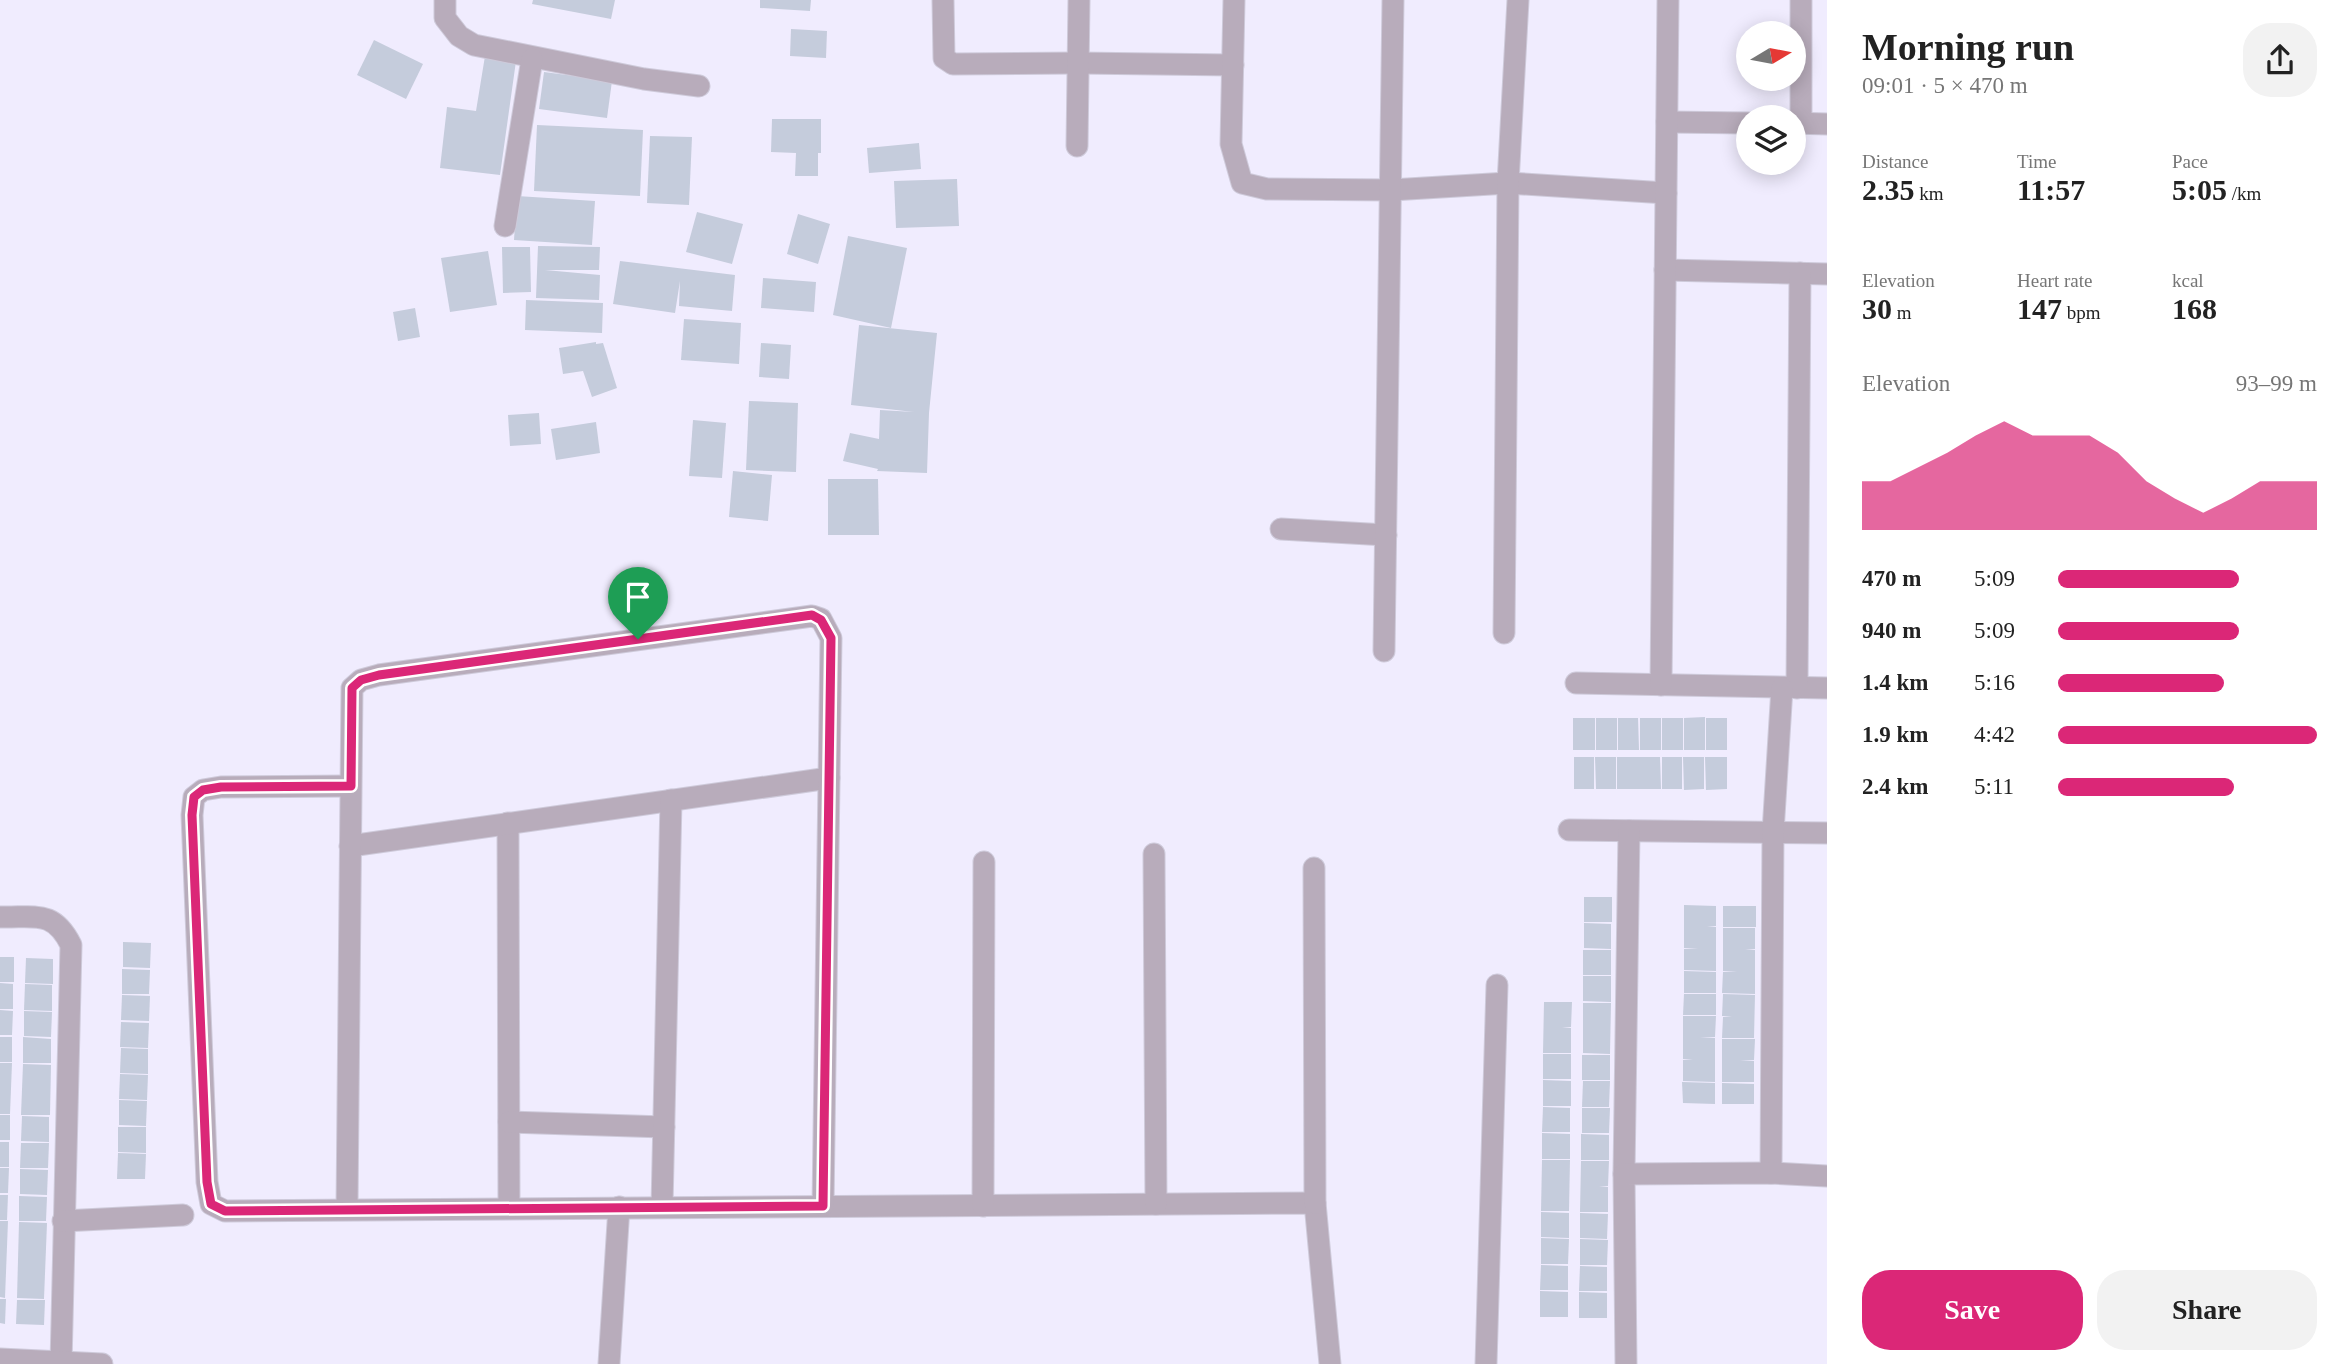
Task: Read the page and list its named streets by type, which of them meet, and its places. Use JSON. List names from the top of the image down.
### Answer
{
  "north": "right",
  "page": {
    "heading": ["Morning run", "09:01 · 5 × 470 m"],
    "stats": [
      ["Distance", "2.35 km"],
      ["Time", "11:57"],
      ["Pace", "5:05 /km"],
      ["Elevation", "30 m"],
      ["Heart rate", "147 bpm"],
      ["kcal", "168"]
    ],
    "chart": ["Elevation", "93–99 m"],
    "list": [
      {
        "name": "470 m",
        "note": "5:09"
      },
      {
        "name": "940 m",
        "note": "5:09"
      },
      {
        "name": "1.4 km",
        "note": "5:16"
      },
      {
        "name": "1.9 km",
        "note": "4:42"
      },
      {
        "name": "2.4 km",
        "note": "5:11"
      }
    ],
    "buttons": ["Save", "Share"]
  }
}
